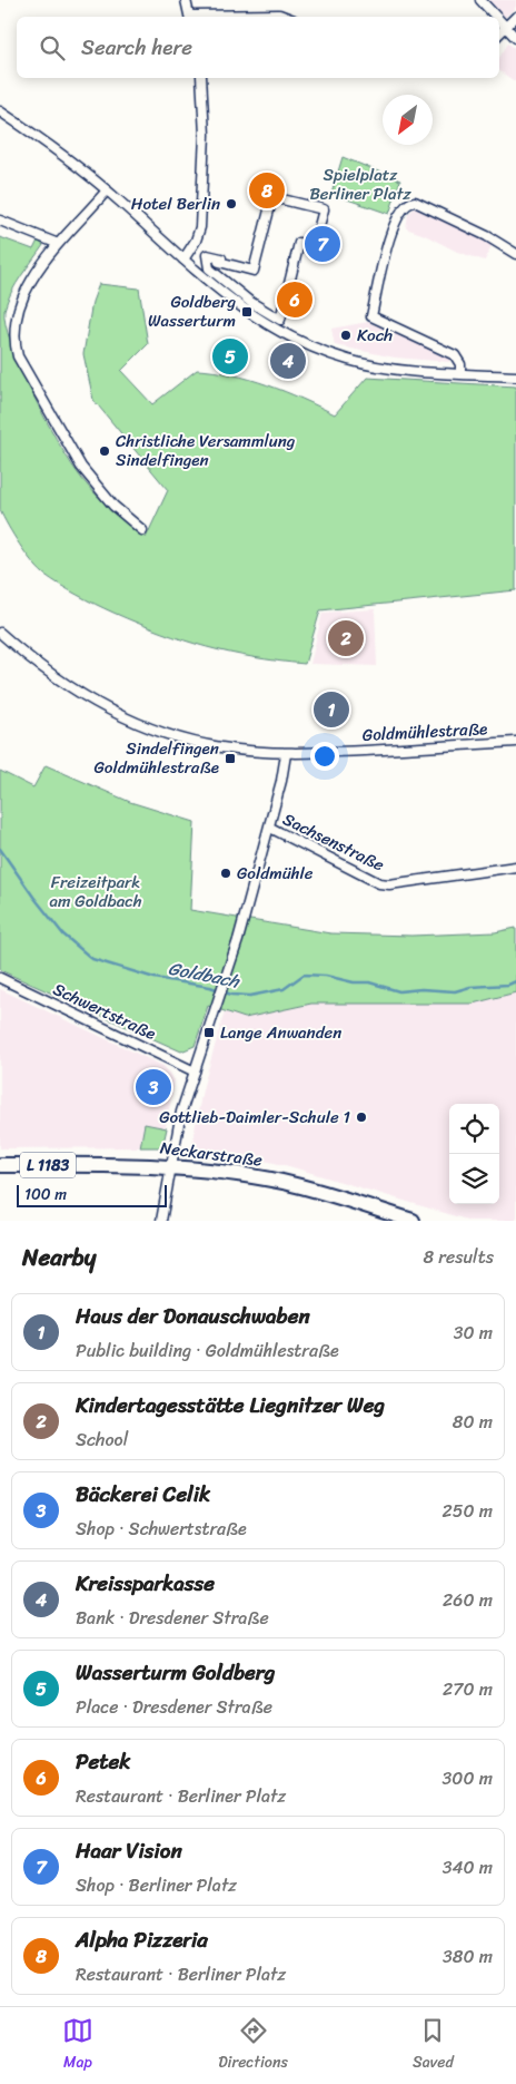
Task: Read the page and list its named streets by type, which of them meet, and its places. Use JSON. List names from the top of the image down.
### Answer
{
  "streets": {
    "main road": ["Neckarstraße", "L 1183"],
    "street": ["Goldmühlestraße", "Sachsenstraße", "Schwertstraße"]
  },
  "water": ["Goldbach"],
  "parks": ["Spielplatz Berliner Platz", "Freizeitpark am Goldbach"],
  "places": {
    "other": [
      "Hotel Berlin",
      "Koch",
      "Christliche Versammlung Sindelfingen",
      "Goldmühle",
      "Gottlieb-Daimler-Schule 1"
    ],
    "transit": ["Goldberg Wasserturm", "Sindelfingen Goldmühlestraße", "Lange Anwanden"]
  },
  "scale_bar": "100 m",
  "north": "bottom left",
  "page": {
    "search": "Search here",
    "pins": [
      "8",
      "7",
      "6",
      "5",
      "4",
      "2",
      "1",
      "3"
    ],
    "scale": "100 m",
    "heading": ["Nearby", "8 results"],
    "list": [
      {
        "mark": "1",
        "name": "Haus der Donauschwaben",
        "note": "Public building · Goldmühlestraße",
        "value": "30 m"
      },
      {
        "mark": "2",
        "name": "Kindertagesstätte Liegnitzer Weg",
        "note": "School",
        "value": "80 m"
      },
      {
        "mark": "3",
        "name": "Bäckerei Celik",
        "note": "Shop · Schwertstraße",
        "value": "250 m"
      },
      {
        "mark": "4",
        "name": "Kreissparkasse",
        "note": "Bank · Dresdener Straße",
        "value": "260 m"
      },
      {
        "mark": "5",
        "name": "Wasserturm Goldberg",
        "note": "Place · Dresdener Straße",
        "value": "270 m"
      },
      {
        "mark": "6",
        "name": "Petek",
        "note": "Restaurant · Berliner Platz",
        "value": "300 m"
      },
      {
        "mark": "7",
        "name": "Haar Vision",
        "note": "Shop · Berliner Platz",
        "value": "340 m"
      },
      {
        "mark": "8",
        "name": "Alpha Pizzeria",
        "note": "Restaurant · Berliner Platz",
        "value": "380 m"
      }
    ],
    "nav": ["Map", "Directions", "Saved"]
  }
}
